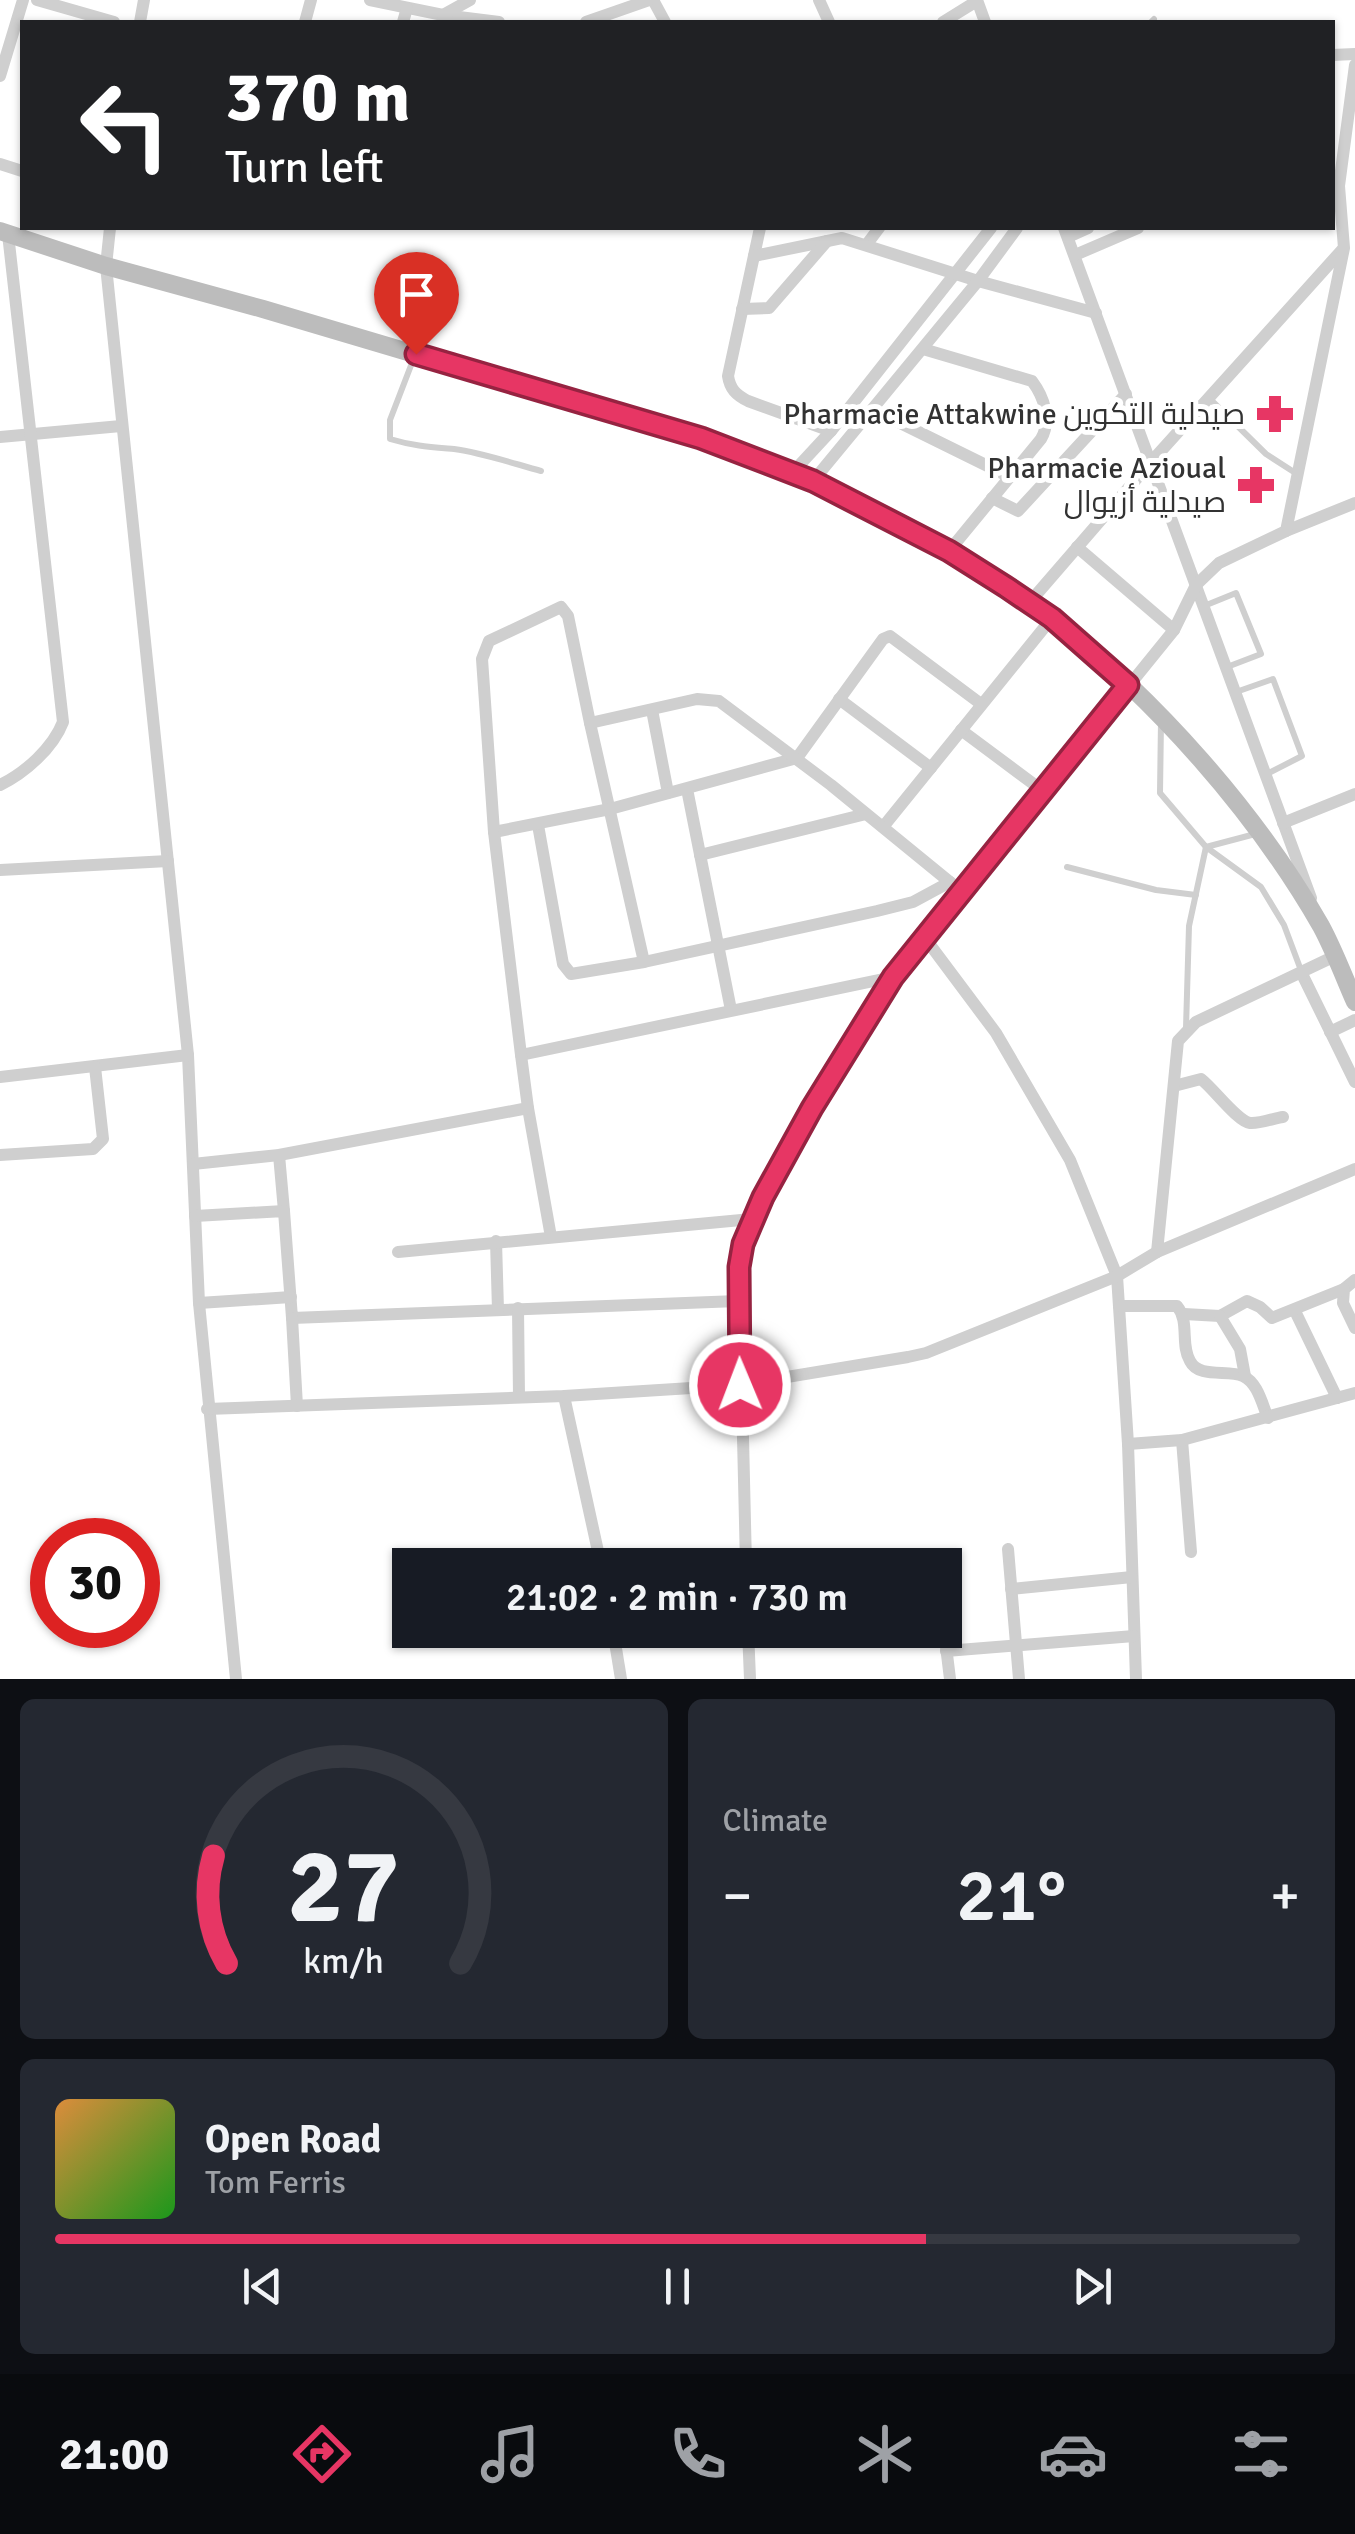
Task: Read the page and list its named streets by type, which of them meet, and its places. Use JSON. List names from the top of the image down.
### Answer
{
  "places": {
    "pharmacy": ["Pharmacie Attakwine صيدلية التكوين", "Pharmacie Azioual صيدلية أزيوال"]
  },
  "page": {
    "turn": ["370 m", "Turn left"],
    "limit": "30",
    "trip": "21:02 · 2 min · 730 m",
    "tile": "Climate",
    "heat": ["−", "21°", "+"],
    "song": ["Open Road", "Tom Ferris"],
    "tabs": "21:00",
    "gauge": ["27", "km/h"]
  }
}
